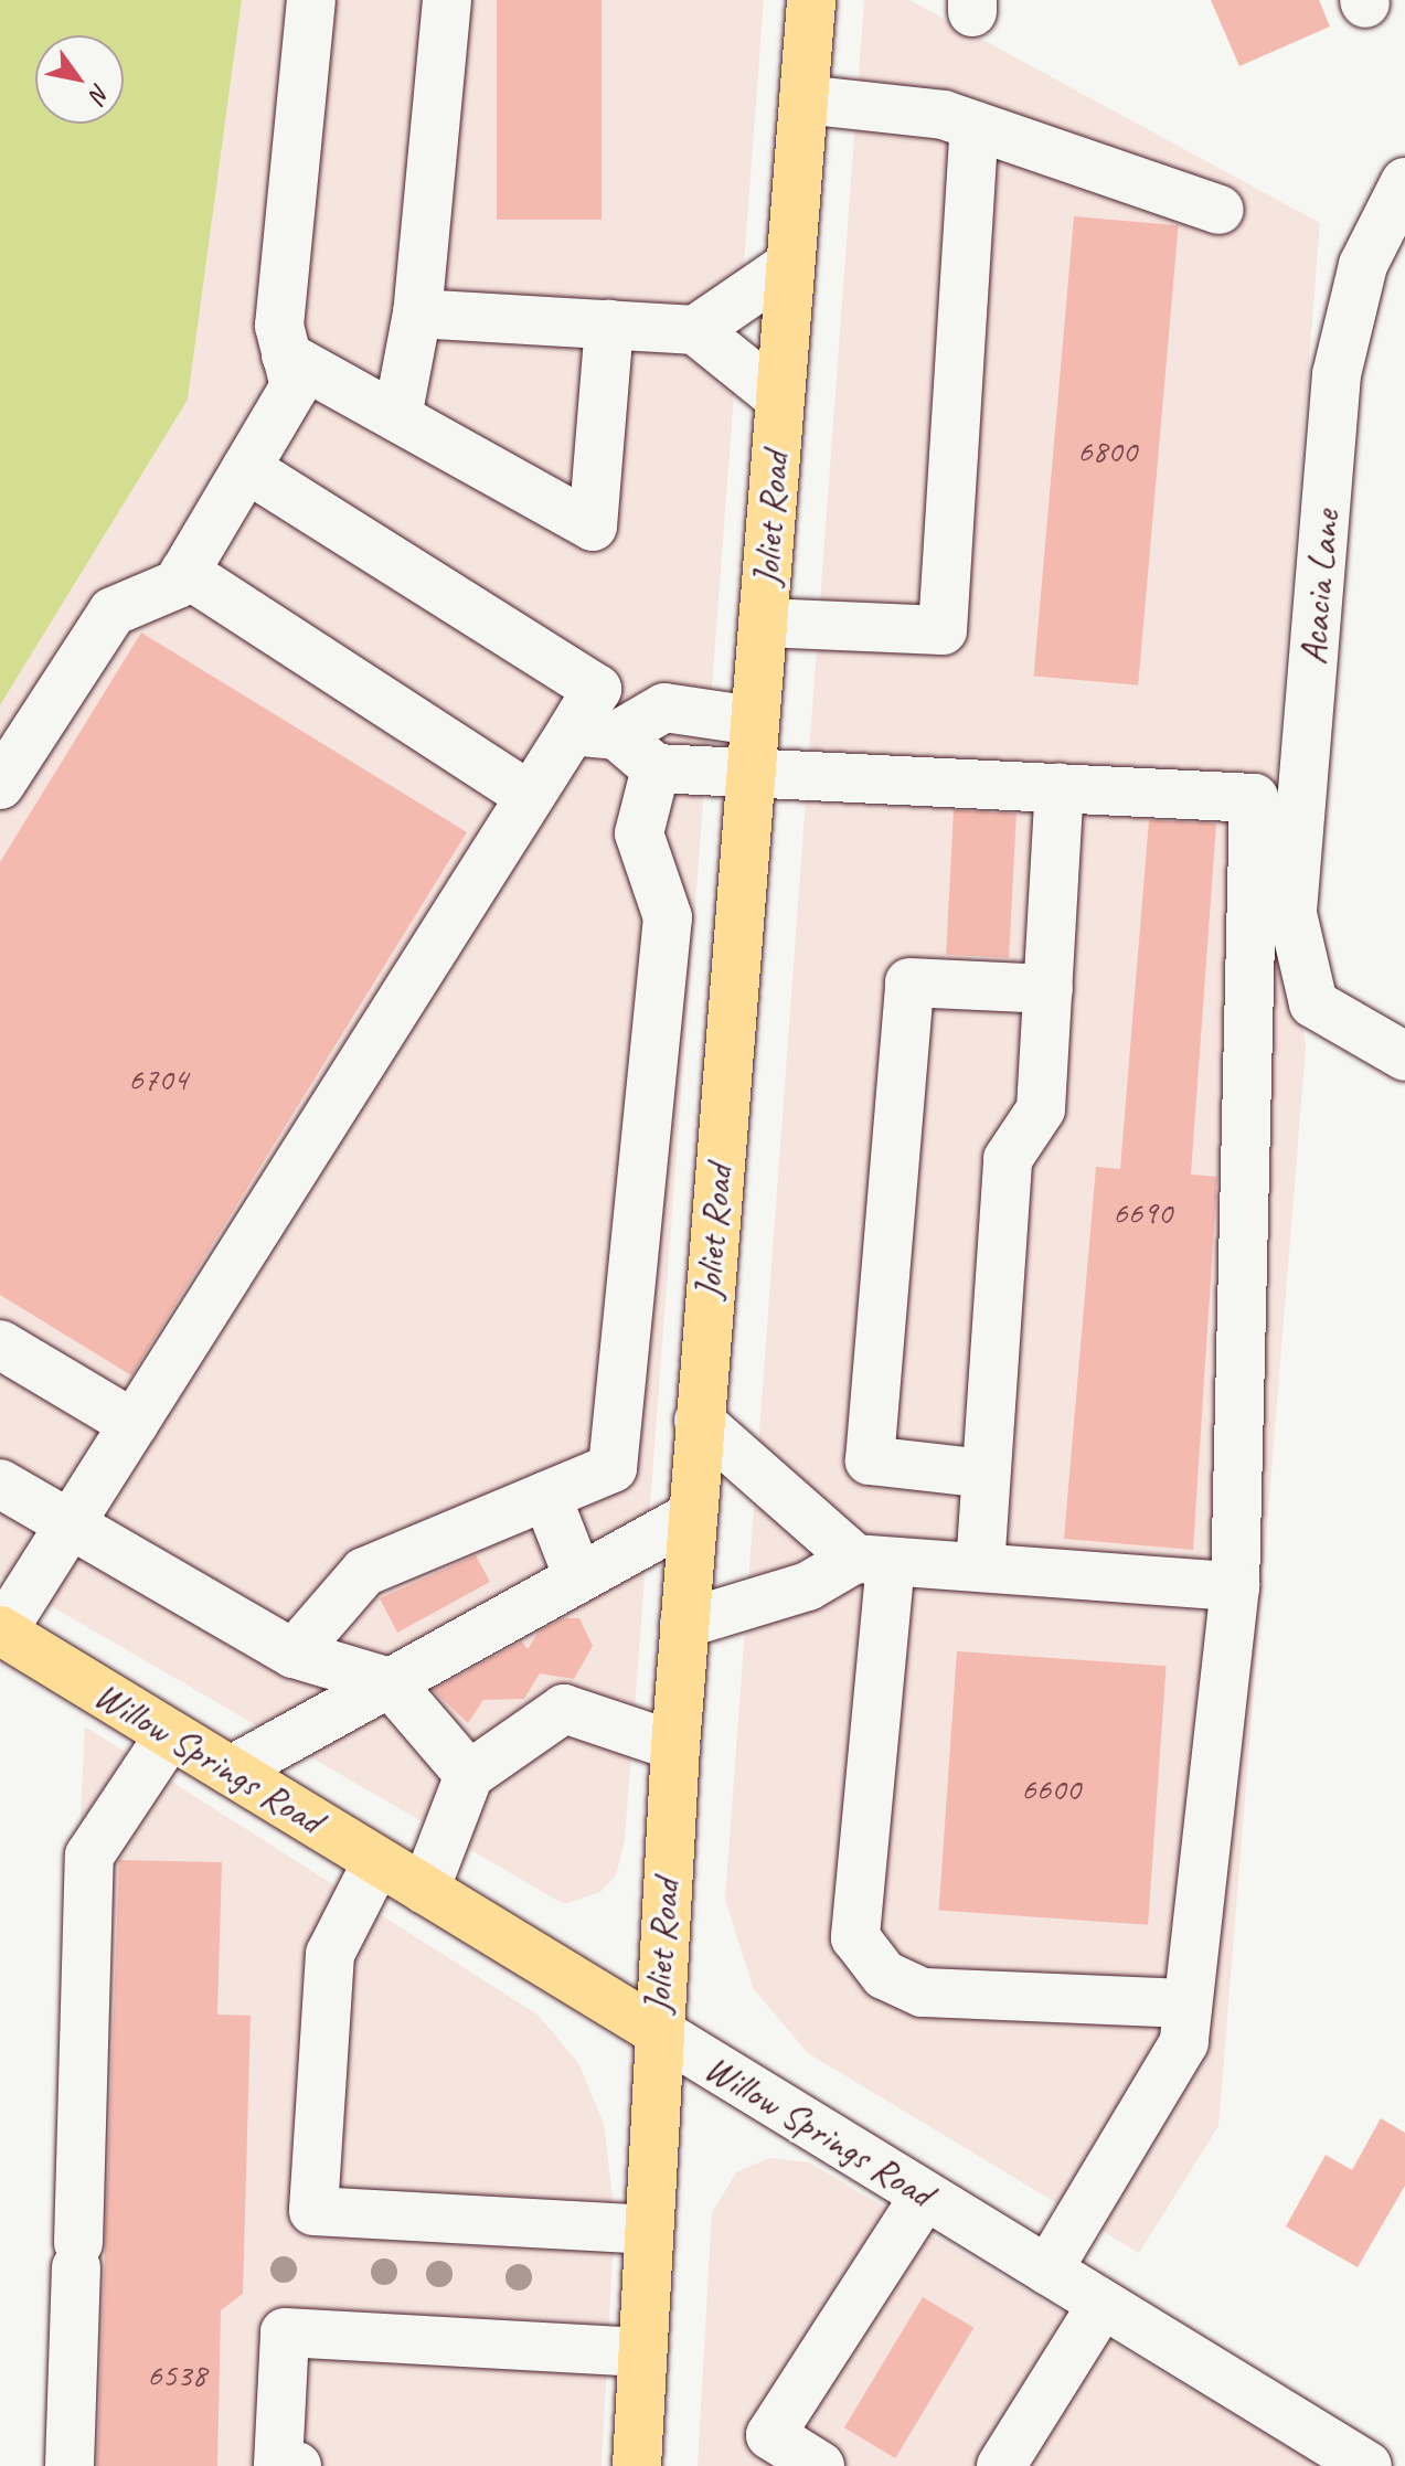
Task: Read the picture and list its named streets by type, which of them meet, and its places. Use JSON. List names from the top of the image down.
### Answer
{
  "streets": {
    "main road": ["Joliet Road", "Willow Springs Road"],
    "street": ["Acacia Lane"]
  },
  "crossings": [
    ["Joliet Road", "Willow Springs Road"]
  ],
  "house_numbers": [
    "6800",
    "6704",
    "6690",
    "6600",
    "6538"
  ],
  "north": "bottom right"
}
